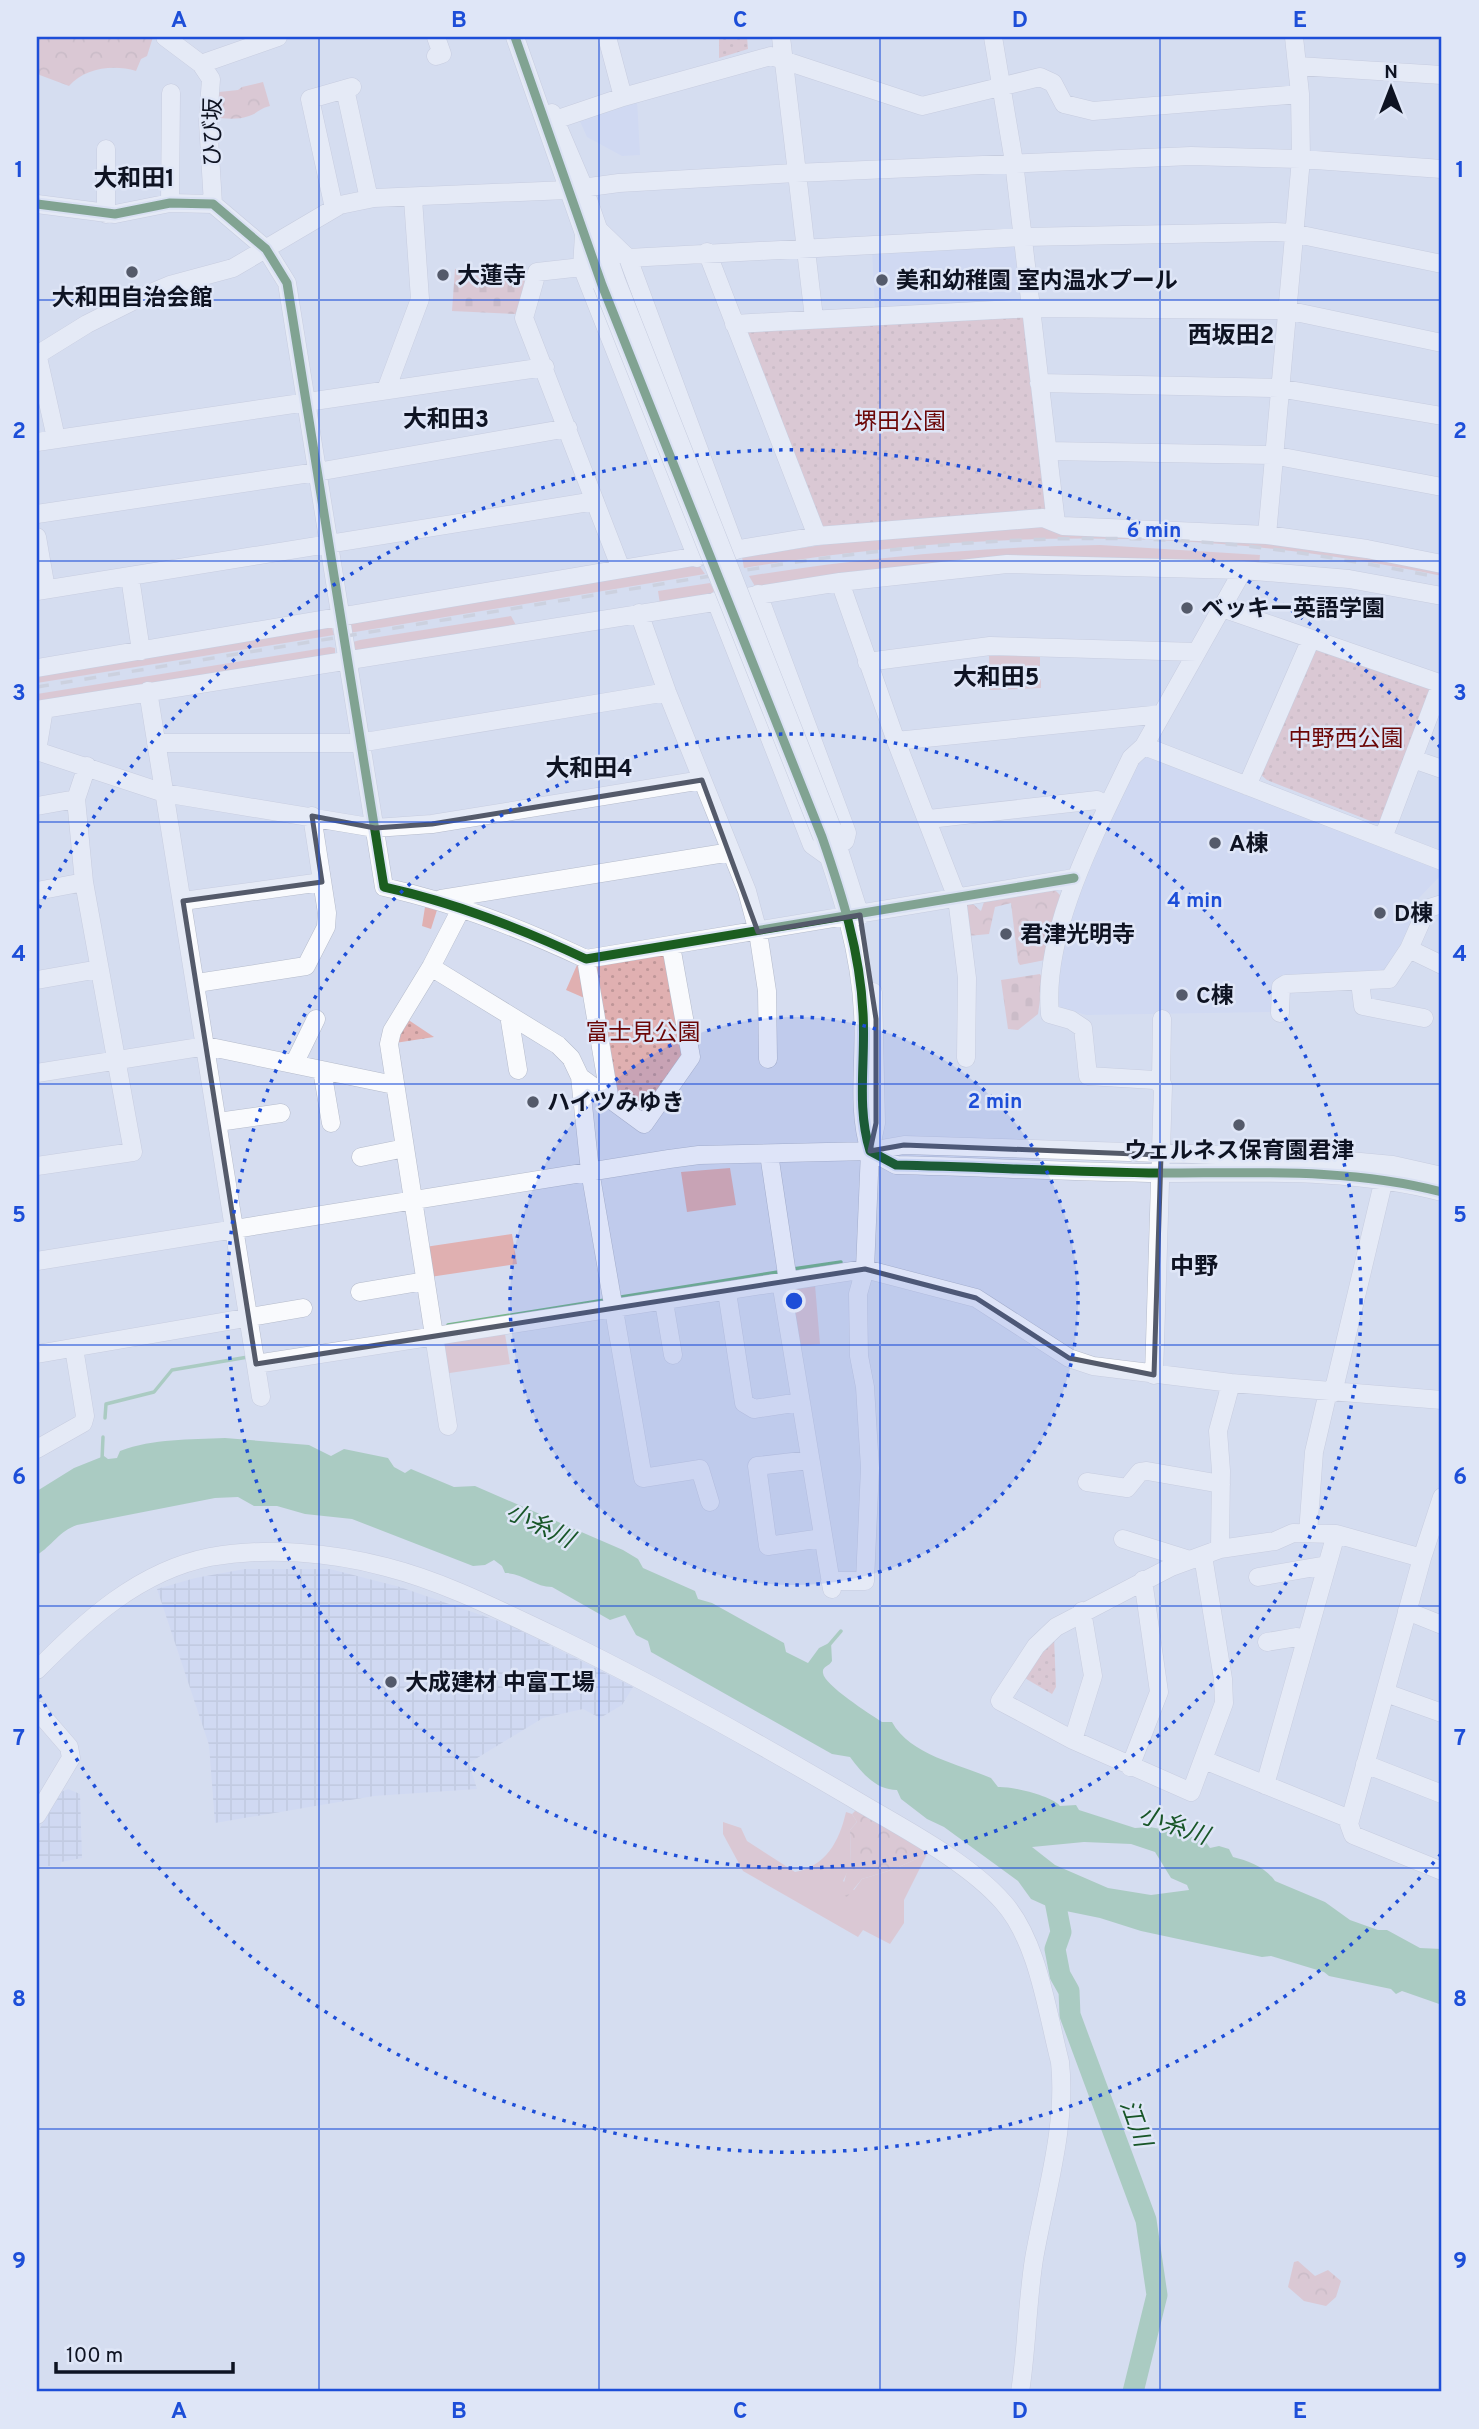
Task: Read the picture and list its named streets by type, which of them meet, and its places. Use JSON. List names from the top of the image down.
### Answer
{
  "streets": {
    "street": ["ひび坂"]
  },
  "districts": [
    "大和田1",
    "西坂田2",
    "大和田3",
    "大和田5",
    "大和田4",
    "中野"
  ],
  "water": ["小糸川", "江川"],
  "parks": ["堺田公園", "中野西公園", "富士見公園"],
  "places": [
    "大和田自治会館",
    "大蓮寺",
    "美和幼稚園 室内温水プール",
    "ベッキー英語学園",
    "A棟",
    "D棟",
    "君津光明寺",
    "C棟",
    "ハイツみゆき",
    "ウェルネス保育園君津",
    "大成建材 中富工場"
  ],
  "scale_bar": "100 m",
  "north": "top",
  "grid": {
    "columns": [
      "A",
      "B",
      "C",
      "D",
      "E"
    ],
    "rows": [
      "1",
      "2",
      "3",
      "4",
      "5",
      "6",
      "7",
      "8",
      "9"
    ]
  },
  "rings": ["6 min", "4 min", "2 min"]
}
